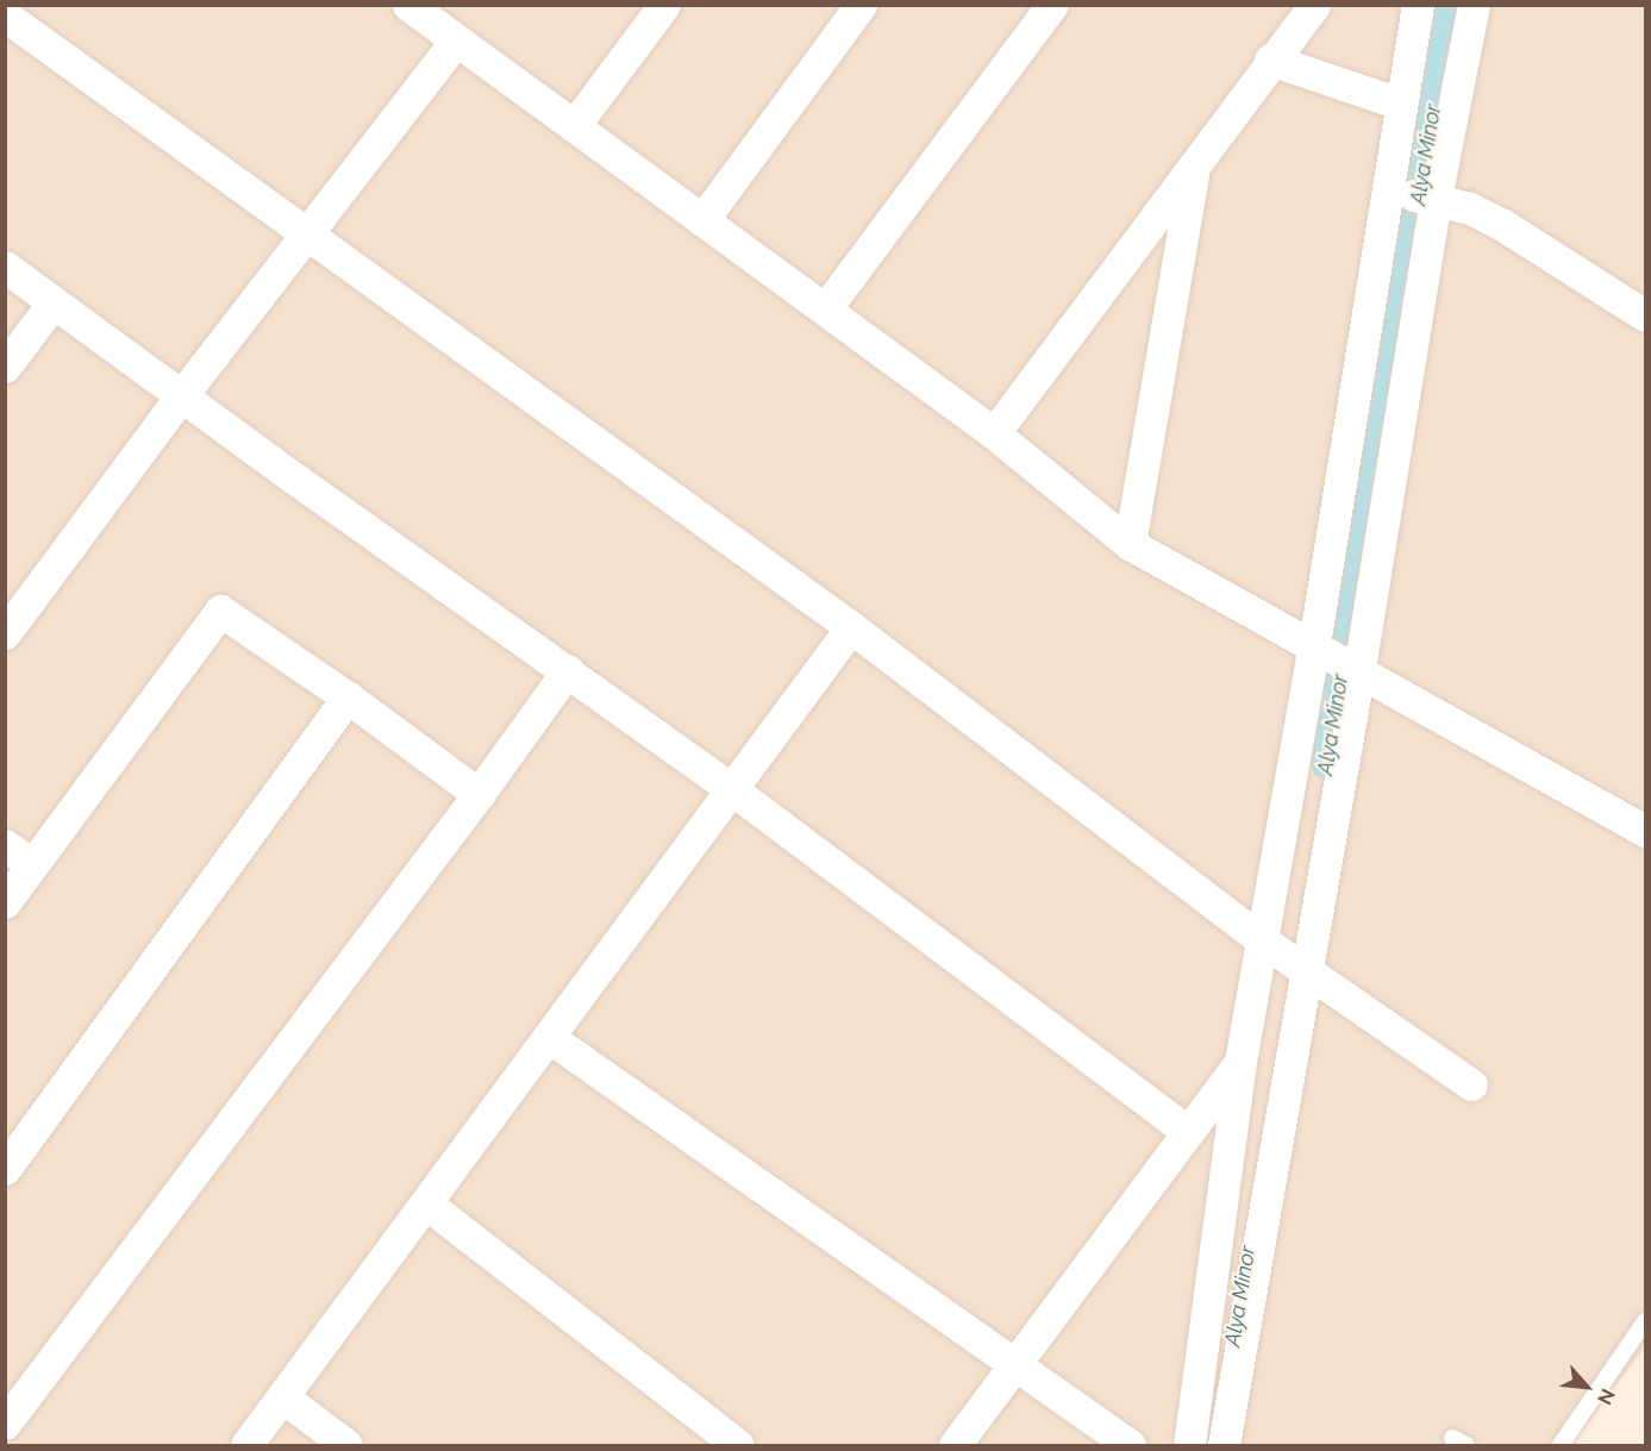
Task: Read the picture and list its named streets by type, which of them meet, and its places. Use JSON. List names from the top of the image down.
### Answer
{
  "water": ["Alya Minor"],
  "north": "bottom right"
}
